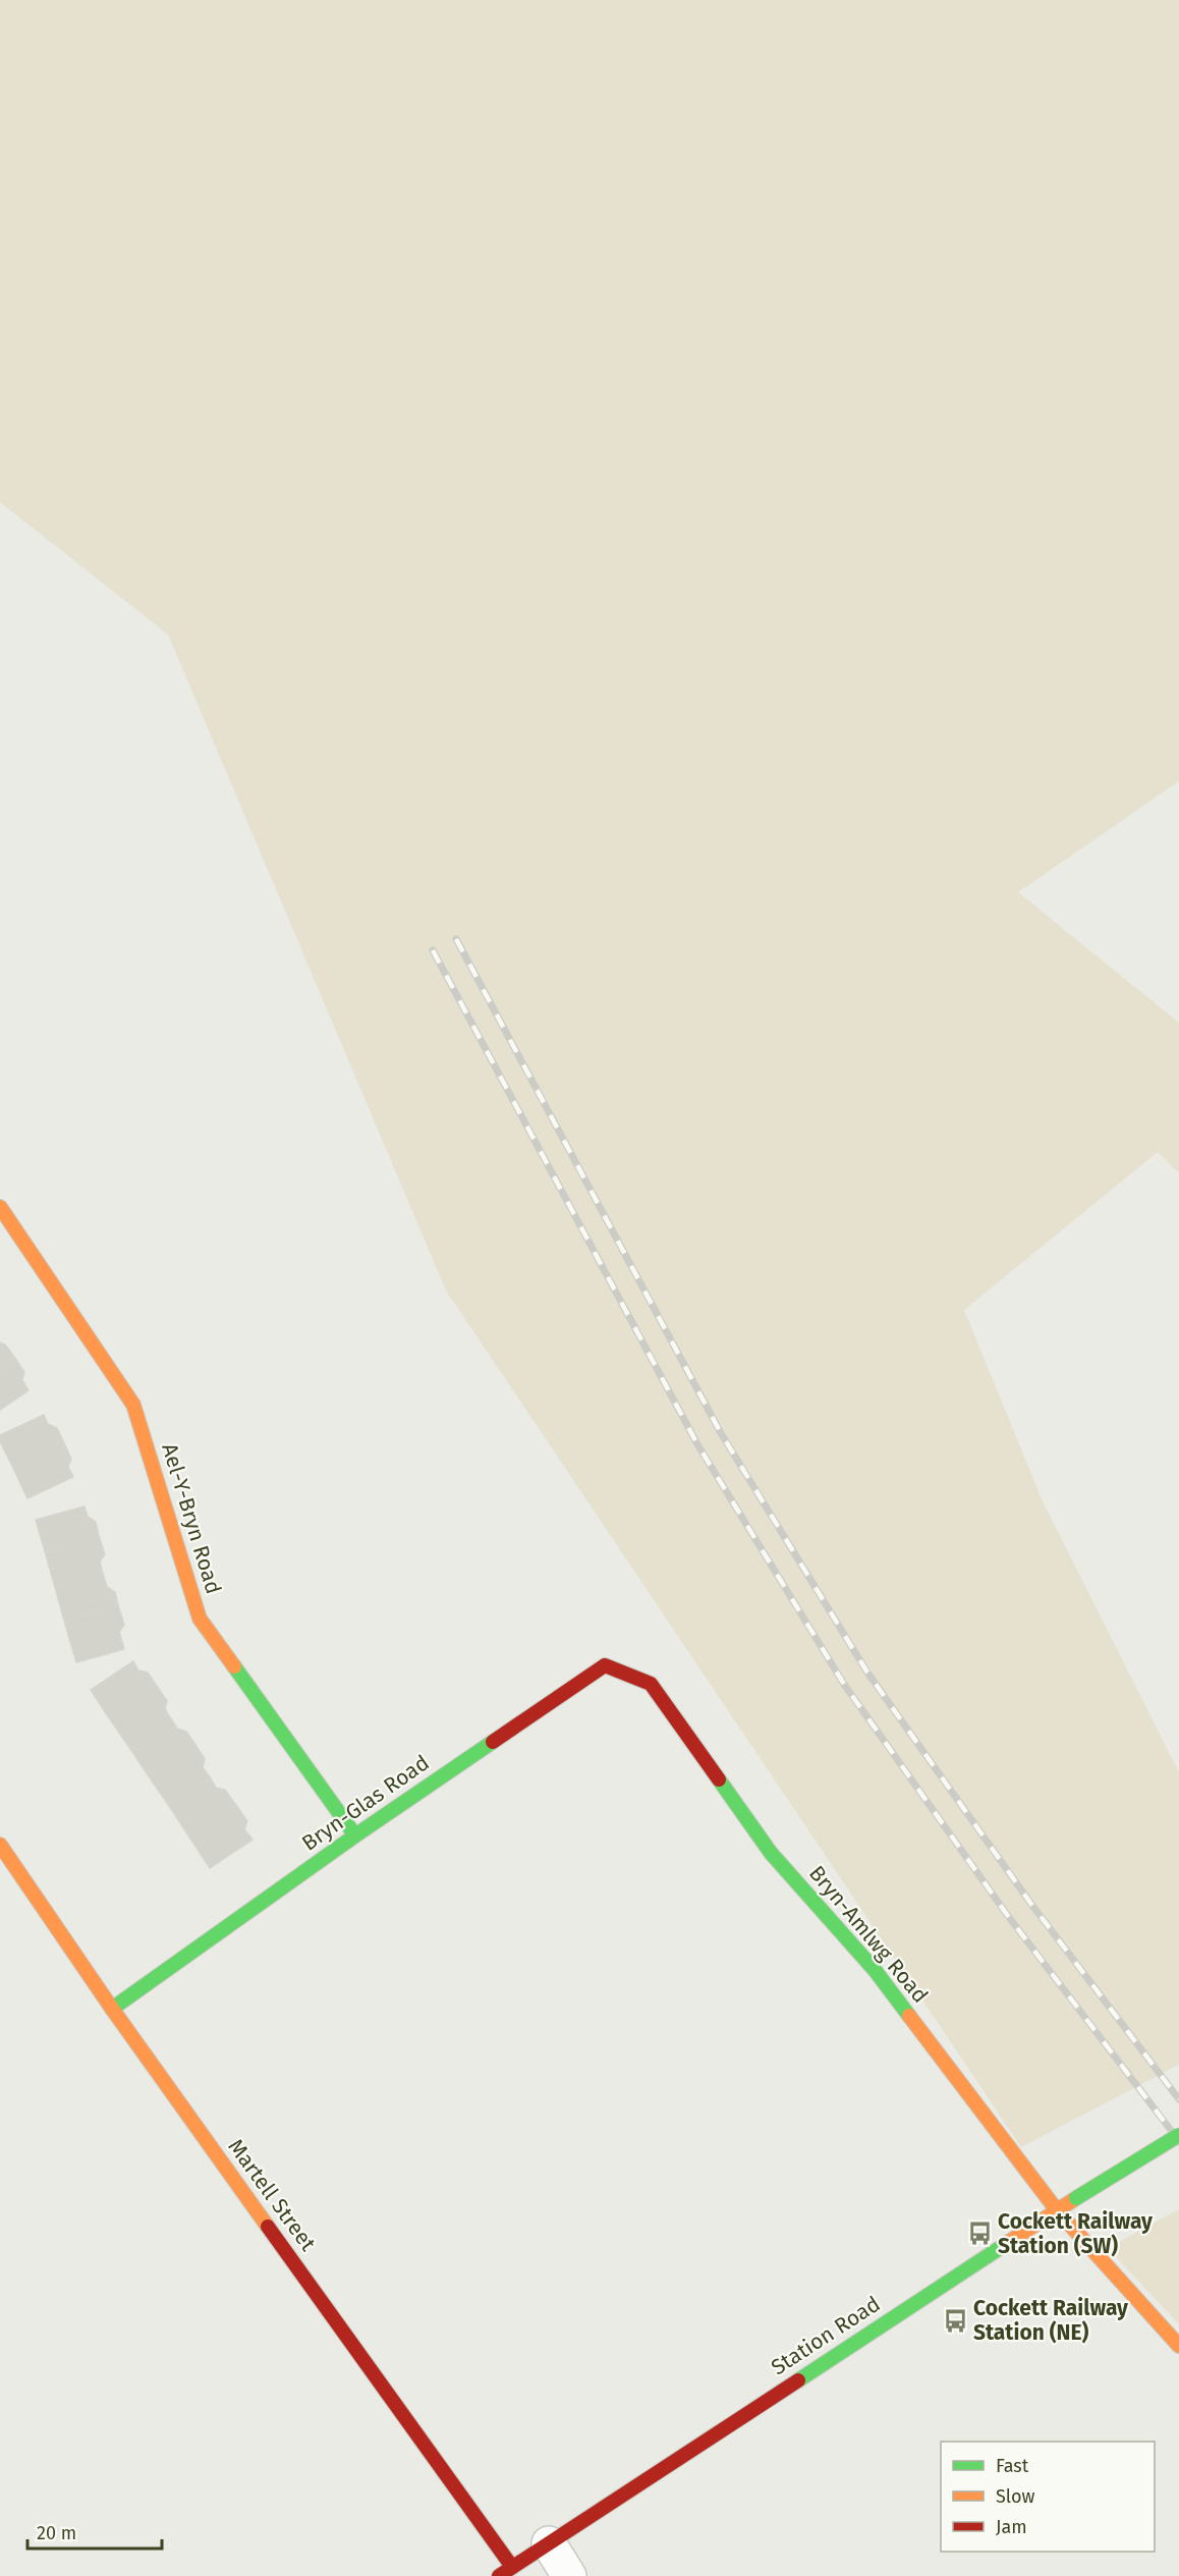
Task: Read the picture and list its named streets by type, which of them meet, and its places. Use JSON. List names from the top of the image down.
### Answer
{
  "streets": {
    "street": [
      "Ael-Y-Bryn Road",
      "Bryn-Glas Road",
      "Bryn-Amlwg Road",
      "Martell Street",
      "Station Road"
    ]
  },
  "crossings": [
    ["Ael-Y-Bryn Road", "Bryn-Glas Road"],
    ["Bryn-Glas Road", "Bryn-Amlwg Road"],
    ["Bryn-Glas Road", "Martell Street"],
    ["Bryn-Amlwg Road", "Station Road"],
    ["Martell Street", "Station Road"]
  ],
  "places": {
    "bus stop": ["Cockett Railway Station (SW)", "Cockett Railway Station (NE)"]
  },
  "legend": ["Fast", "Slow", "Jam"],
  "scale_bar": "20 m"
}
